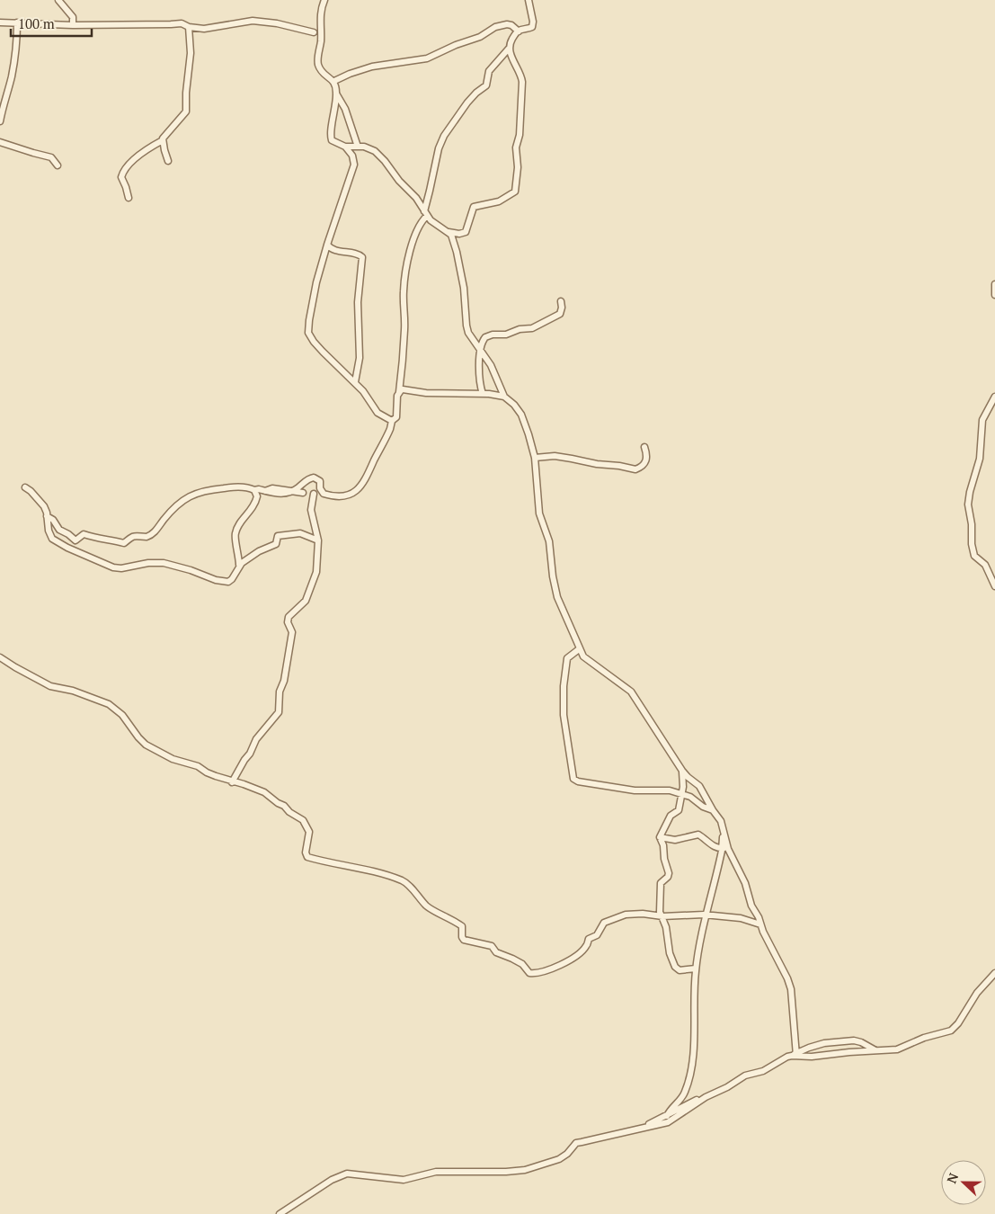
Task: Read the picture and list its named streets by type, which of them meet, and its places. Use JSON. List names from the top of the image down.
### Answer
{
  "scale_bar": "100 m",
  "north": "left"
}
